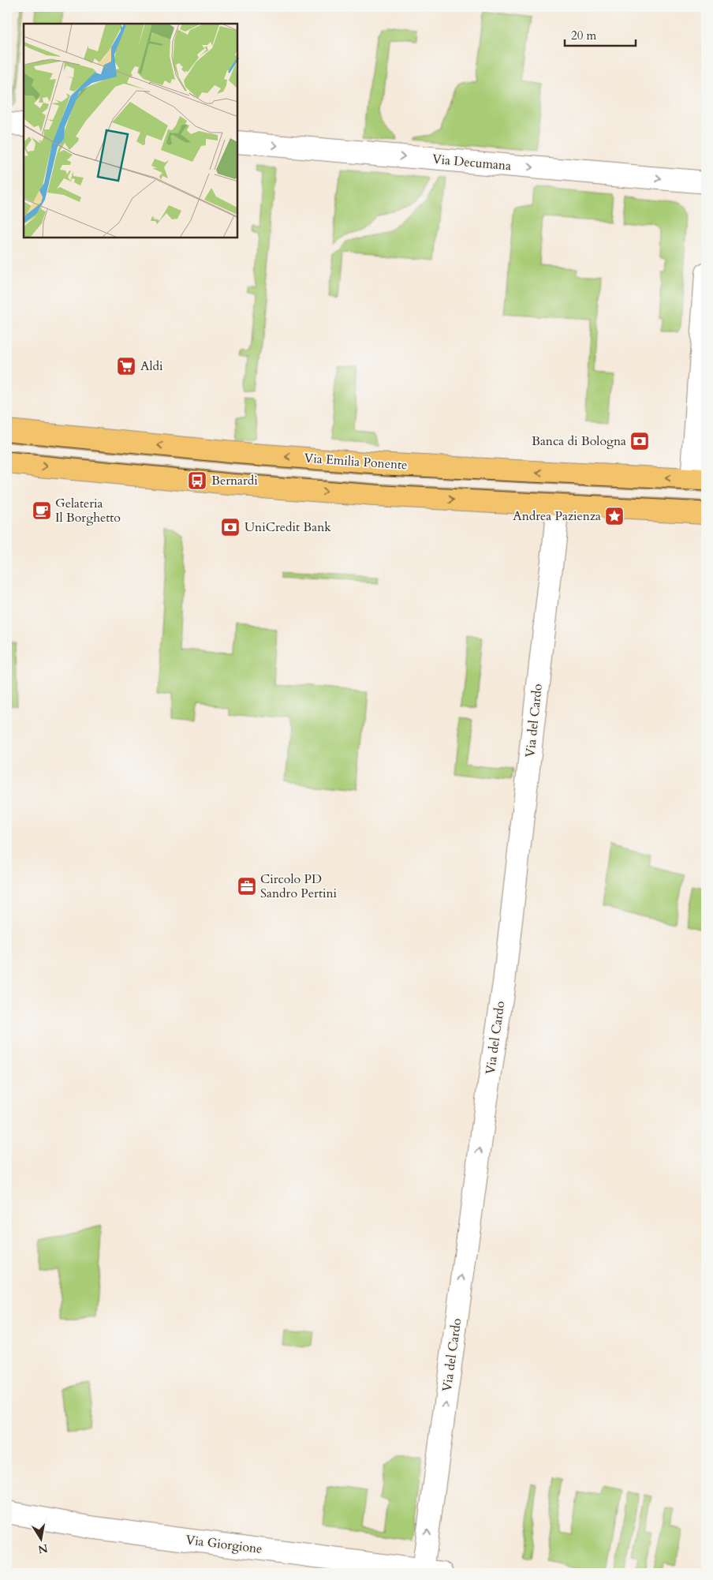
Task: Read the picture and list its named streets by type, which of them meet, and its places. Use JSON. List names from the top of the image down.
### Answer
{
  "streets": {
    "main road": ["Via Emilia Ponente"],
    "street": ["Via Decumana", "Via del Cardo", "Via Giorgione"]
  },
  "crossings": [
    ["Via del Cardo", "Via Giorgione"]
  ],
  "one_way": ["Via Decumana", "Via del Cardo"],
  "places": {
    "supermarket": ["Aldi"],
    "bank": ["Banca di Bologna", "UniCredit Bank"],
    "bus stop": ["Bernardi"],
    "cafe": ["Gelateria Il Borghetto"],
    "place": ["Andrea Pazienza"],
    "office": ["Circolo PD Sandro Pertini"]
  },
  "scale_bar": "20 m",
  "north": "bottom"
}
